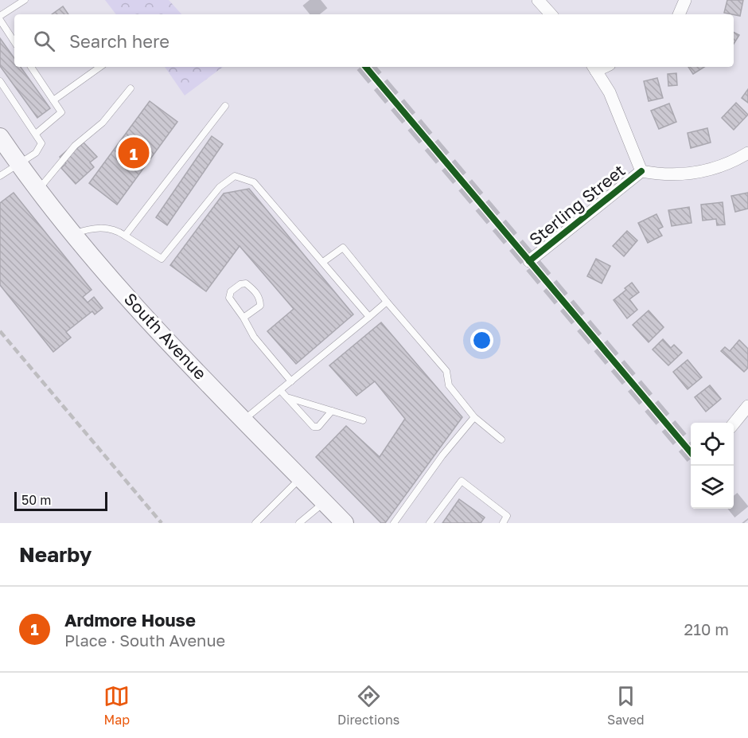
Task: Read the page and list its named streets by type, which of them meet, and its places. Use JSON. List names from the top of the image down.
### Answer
{
  "streets": {
    "main road": ["South Avenue"],
    "street": ["Sterling Street"]
  },
  "scale_bar": "50 m",
  "page": {
    "search": "Search here",
    "pins": "1",
    "scale": "50 m",
    "heading": "Nearby",
    "list": [
      {
        "mark": "1",
        "name": "Ardmore House",
        "note": "Place · South Avenue",
        "value": "210 m"
      }
    ],
    "nav": ["Map", "Directions", "Saved"]
  }
}
